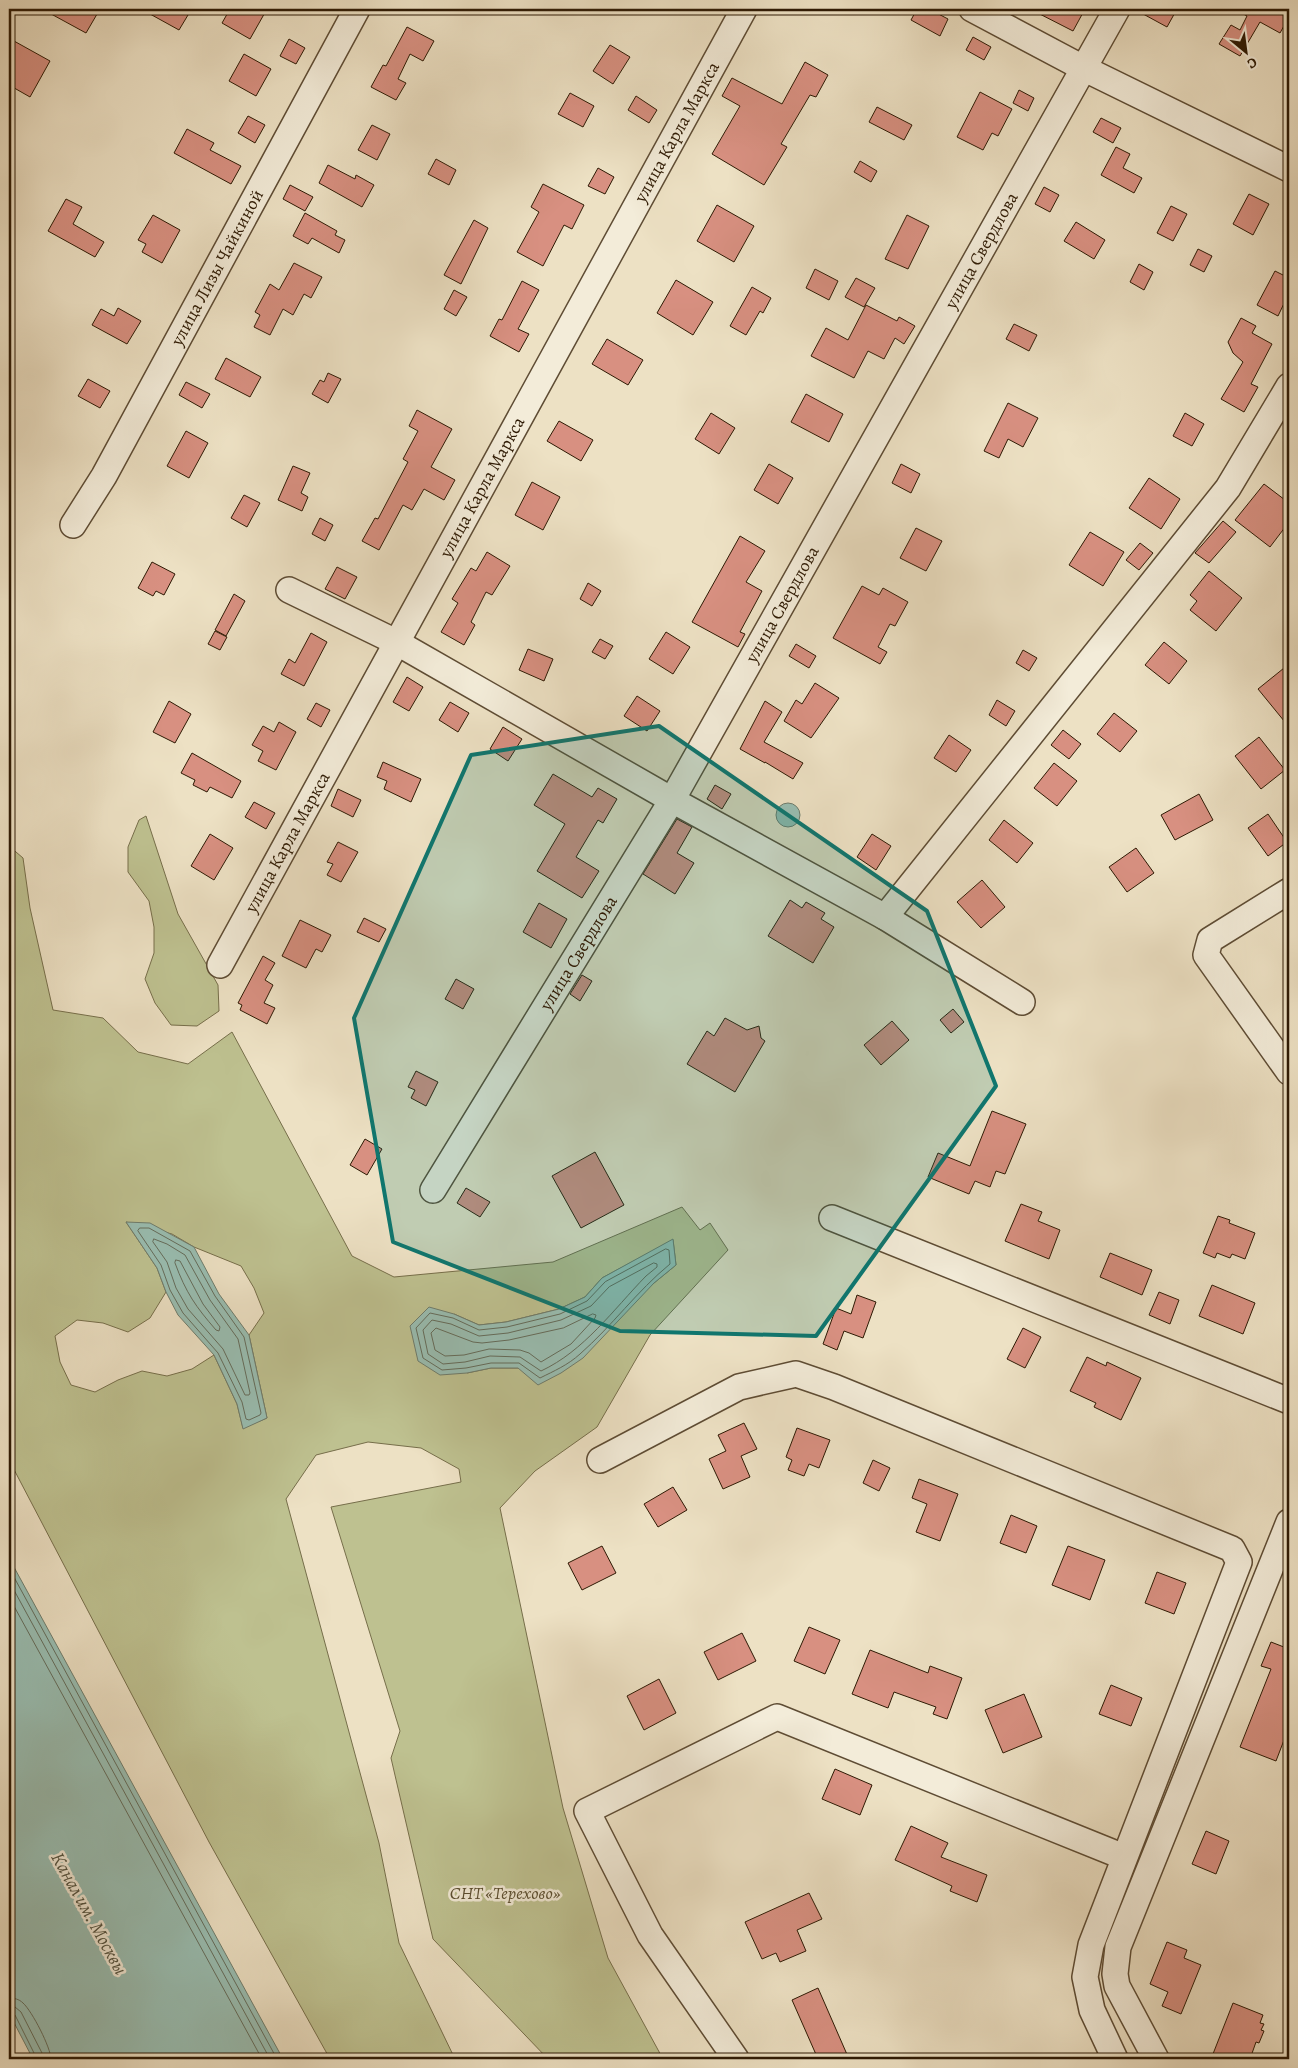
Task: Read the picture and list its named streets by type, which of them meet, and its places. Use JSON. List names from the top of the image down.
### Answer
{
  "streets": {
    "street": ["улица Карла Маркса", "улица Свердлова", "улица Лизы Чайкиной"]
  },
  "water": ["Канал им. Москвы"],
  "parks": ["СНТ «Терехово»"],
  "north": "bottom right"
}
